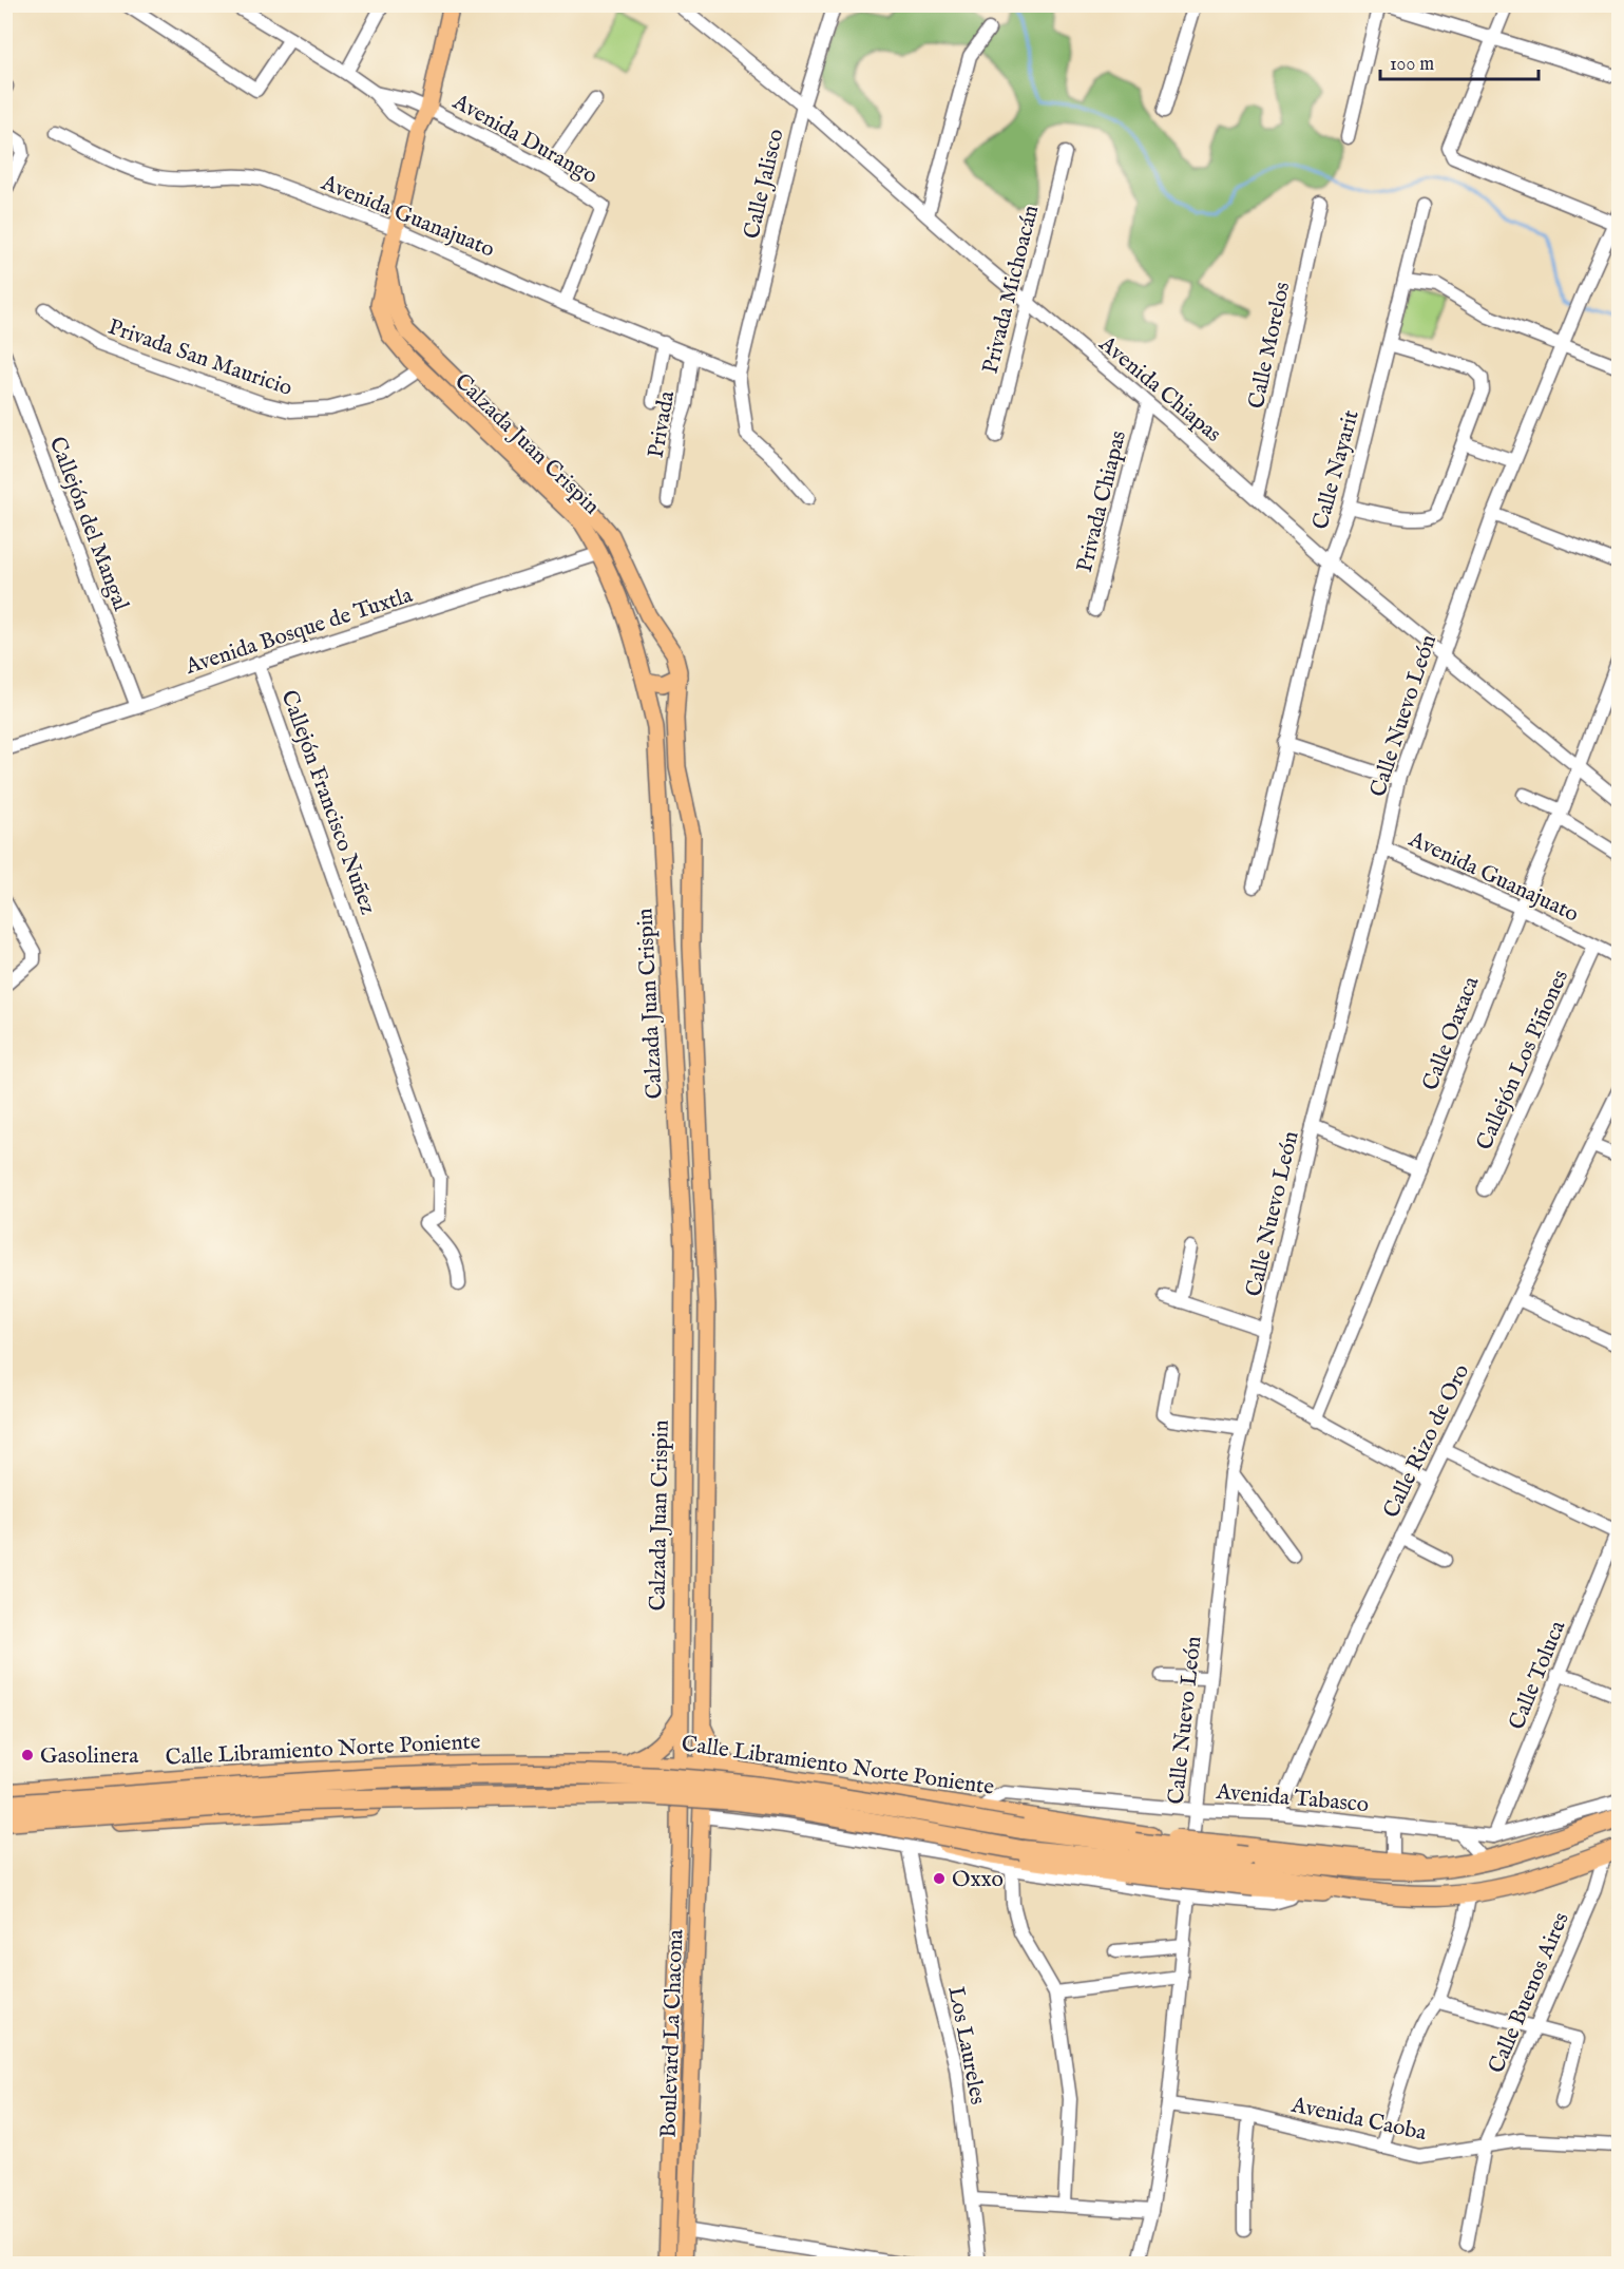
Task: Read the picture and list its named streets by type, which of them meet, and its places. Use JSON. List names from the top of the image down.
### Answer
{
  "streets": {
    "highway": ["Calle Libramiento Norte Poniente"],
    "main road": ["Calzada Juan Crispin", "Boulevard La Chacona"],
    "street": [
      "Avenida Durango",
      "Calle Jalisco",
      "Avenida Guanajuato",
      "Privada Michoacán",
      "Calle Morelos",
      "Privada San Mauricio",
      "Avenida Chiapas",
      "Privada",
      "Calle Nayarit",
      "Privada Chiapas",
      "Callejón del Mangal",
      "Avenida Bosque de Tuxtla",
      "Calle Nuevo León",
      "Callejón Francisco Nuñez",
      "Calle Oaxaca",
      "Callejón Los Piñones",
      "Calle Rizo de Oro",
      "Calle Toluca",
      "Avenida Tabasco",
      "Calle Buenos Aires",
      "Los Laureles",
      "Avenida Caoba"
    ]
  },
  "crossings": [
    ["Avenida Durango", "Avenida Guanajuato"],
    ["Avenida Durango", "Calzada Juan Crispin"],
    ["Calle Jalisco", "Avenida Guanajuato"],
    ["Calle Jalisco", "Avenida Chiapas"],
    ["Avenida Guanajuato", "Privada"],
    ["Avenida Guanajuato", "Calzada Juan Crispin"],
    ["Avenida Guanajuato", "Calle Nuevo León"],
    ["Avenida Guanajuato", "Calle Oaxaca"],
    ["Avenida Guanajuato", "Callejón Los Piñones"],
    ["Privada Michoacán", "Avenida Chiapas"],
    ["Calle Morelos", "Avenida Chiapas"],
    ["Privada San Mauricio", "Calzada Juan Crispin"],
    ["Avenida Chiapas", "Calle Nayarit"],
    ["Avenida Chiapas", "Privada Chiapas"],
    ["Avenida Chiapas", "Calle Nuevo León"],
    ["Avenida Chiapas", "Calle Oaxaca"],
    ["Calzada Juan Crispin", "Avenida Bosque de Tuxtla"],
    ["Calzada Juan Crispin", "Calle Libramiento Norte Poniente"],
    ["Calzada Juan Crispin", "Boulevard La Chacona"],
    ["Callejón del Mangal", "Avenida Bosque de Tuxtla"],
    ["Avenida Bosque de Tuxtla", "Callejón Francisco Nuñez"],
    ["Calle Nuevo León", "Avenida Tabasco"],
    ["Calle Nuevo León", "Avenida Caoba"],
    ["Calle Rizo de Oro", "Avenida Tabasco"],
    ["Calle Toluca", "Avenida Tabasco"],
    ["Calle Libramiento Norte Poniente", "Avenida Tabasco"],
    ["Calle Libramiento Norte Poniente", "Calle Buenos Aires"],
    ["Calle Libramiento Norte Poniente", "Boulevard La Chacona"],
    ["Calle Libramiento Norte Poniente", "Los Laureles"],
    ["Calle Buenos Aires", "Avenida Caoba"]
  ],
  "places": ["Gasolinera", "Oxxo"],
  "scale_bar": "100 m"
}
